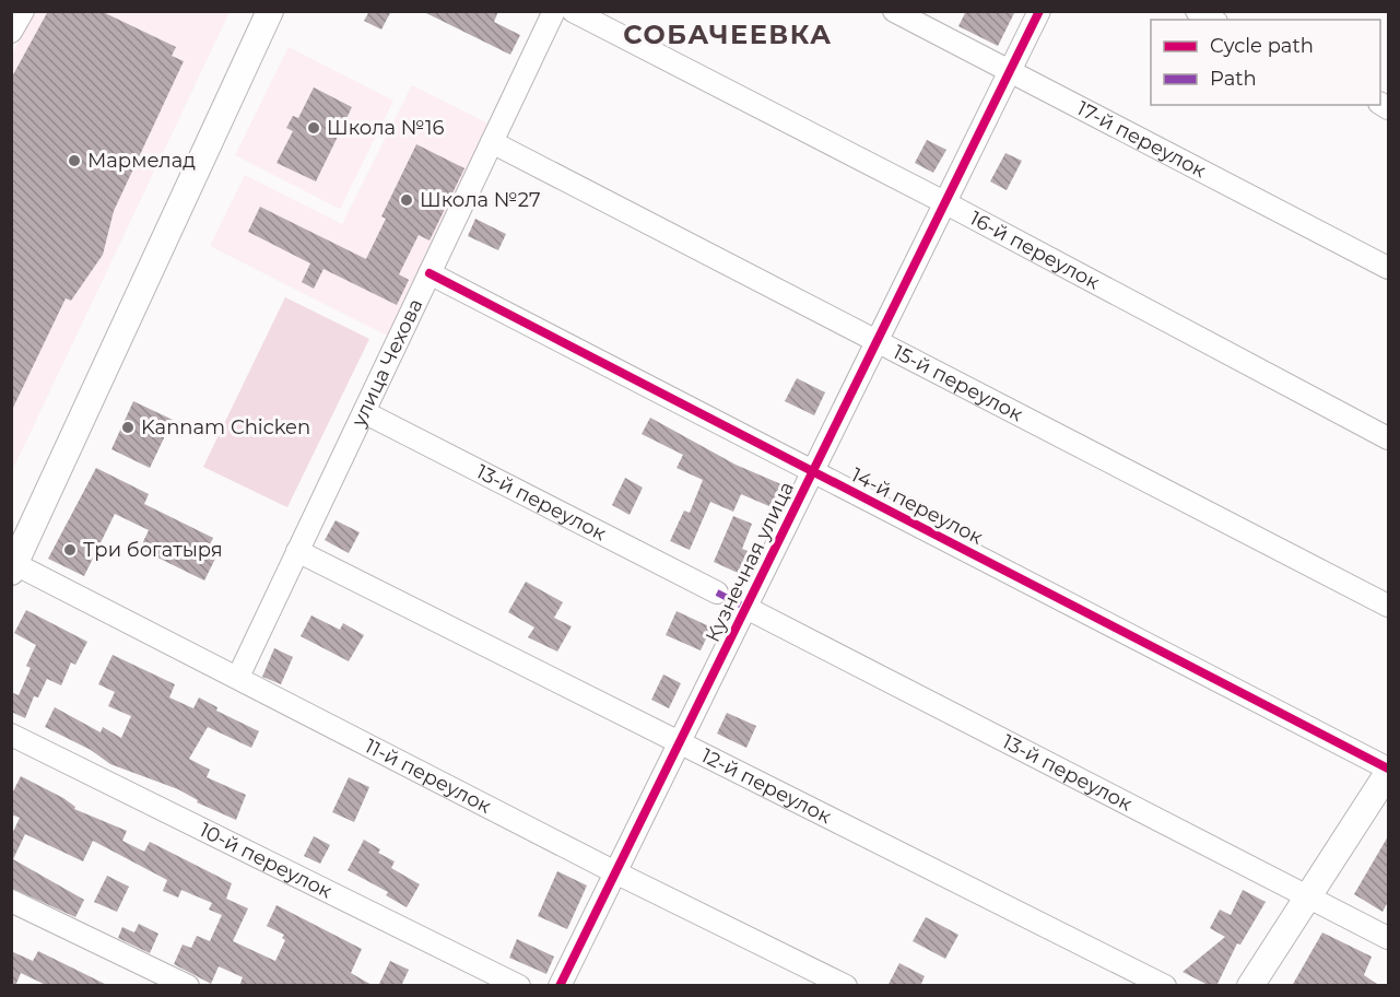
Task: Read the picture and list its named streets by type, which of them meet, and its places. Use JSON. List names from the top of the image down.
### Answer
{
  "streets": {
    "street": [
      "17-й переулок",
      "16-й переулок",
      "улица Чехова",
      "15-й переулок",
      "13-й переулок",
      "14-й переулок",
      "Кузнечная улица",
      "11-й переулок",
      "12-й переулок",
      "10-й переулок"
    ]
  },
  "crossings": [
    ["17-й переулок", "Кузнечная улица"],
    ["16-й переулок", "Кузнечная улица"],
    ["улица Чехова", "15-й переулок"],
    ["улица Чехова", "13-й переулок"],
    ["улица Чехова", "14-й переулок"],
    ["улица Чехова", "11-й переулок"],
    ["улица Чехова", "12-й переулок"],
    ["15-й переулок", "Кузнечная улица"],
    ["13-й переулок", "Кузнечная улица"],
    ["14-й переулок", "Кузнечная улица"],
    ["Кузнечная улица", "11-й переулок"],
    ["Кузнечная улица", "12-й переулок"]
  ],
  "districts": ["СОБАЧЕЕВКА"],
  "places": [
    "Школа №16",
    "Мармелад",
    "Школа №27",
    "Kannam Chicken",
    "Три богатыря"
  ],
  "legend": ["Cycle path", "Path"]
}
